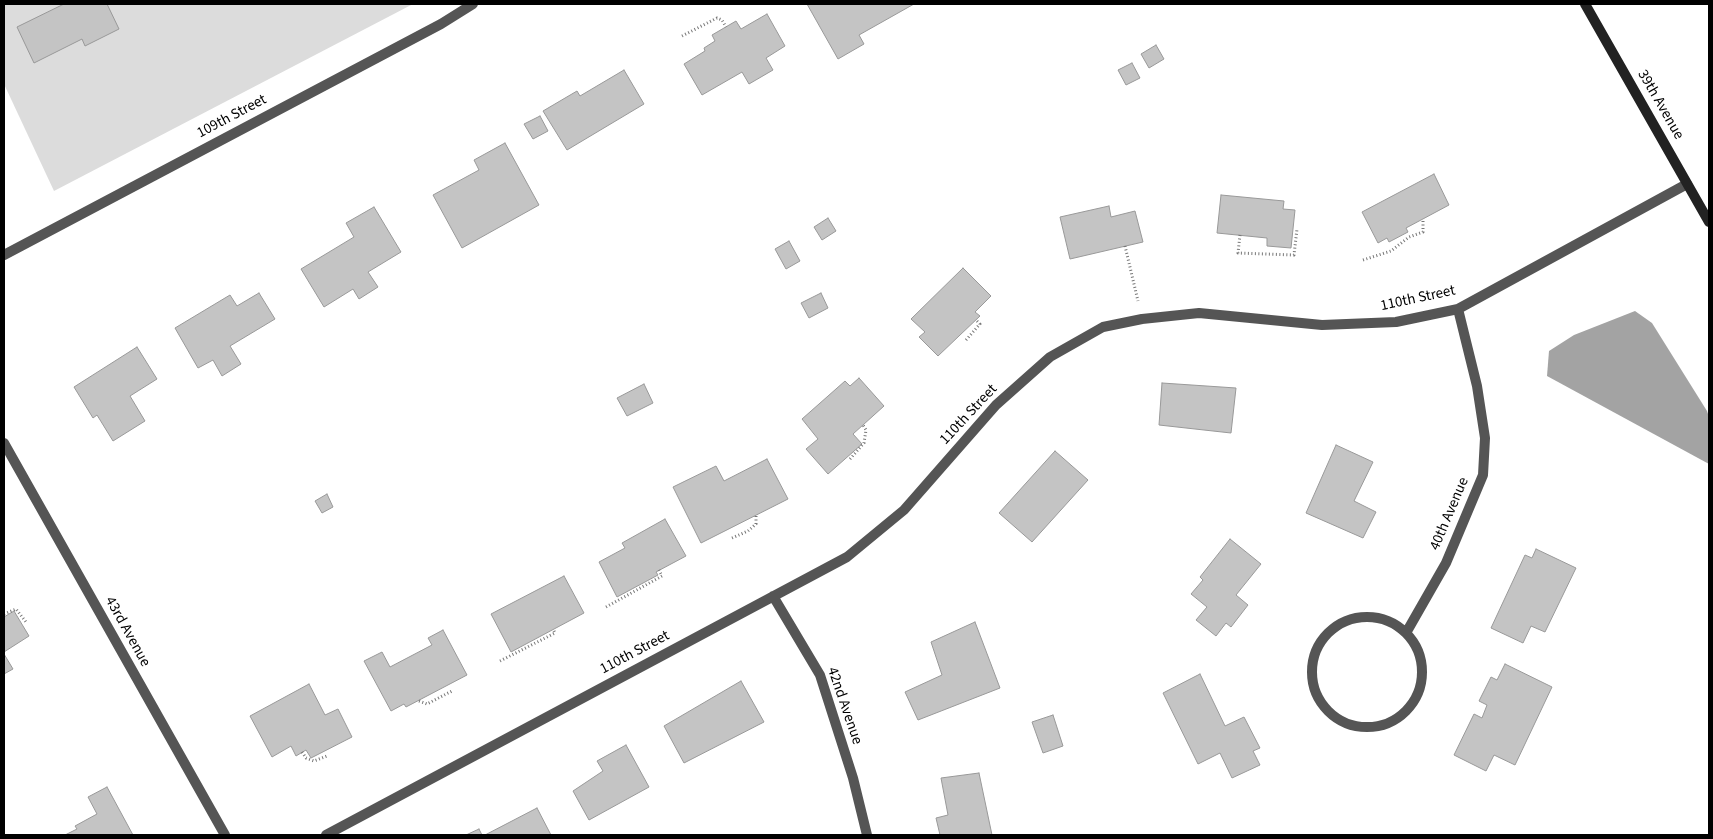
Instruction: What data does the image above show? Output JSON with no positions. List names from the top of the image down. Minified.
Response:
{"streets":{"main road":["39th Avenue"],"street":["109th Street","110th Street","40th Avenue","43rd Avenue","42nd Avenue"]},"crossings":[["39th Avenue","110th Street"],["110th Street","40th Avenue"],["110th Street","42nd Avenue"]]}
